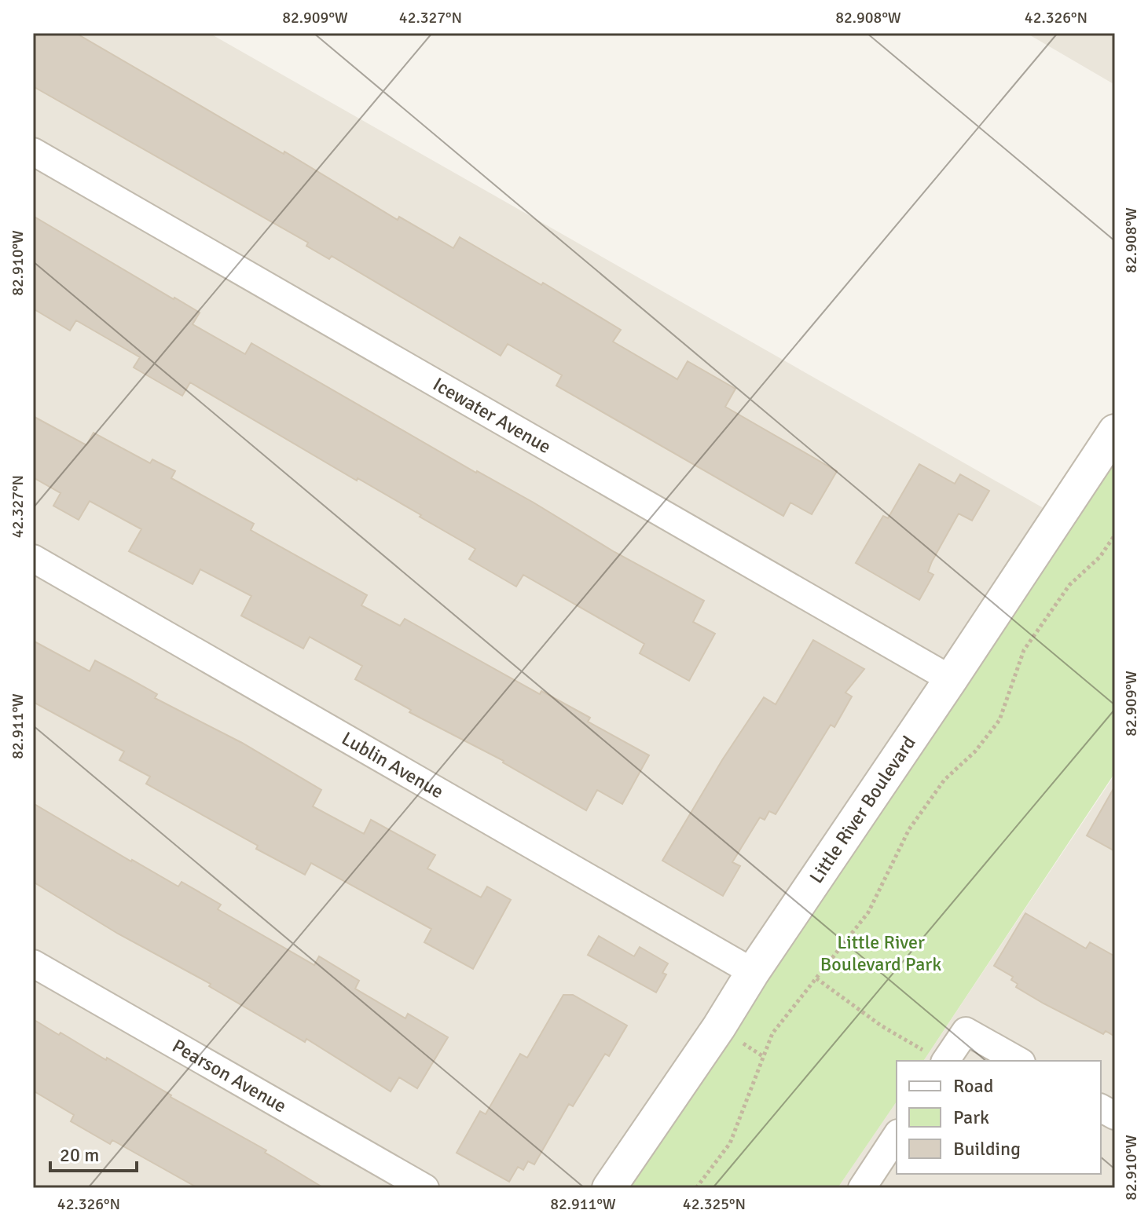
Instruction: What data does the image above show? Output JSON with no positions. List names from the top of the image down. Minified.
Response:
{"streets":{"street":["Icewater Avenue","Lublin Avenue","Little River Boulevard","Pearson Avenue"]},"crossings":[["Icewater Avenue","Little River Boulevard"],["Lublin Avenue","Little River Boulevard"]],"parks":["Little River Boulevard Park"],"legend":["Road","Park","Building"],"scale_bar":"20 m","coordinates":["82.909°W","42.327°N","82.908°W","42.326°N","82.910°W","82.911°W","42.325°N"]}
